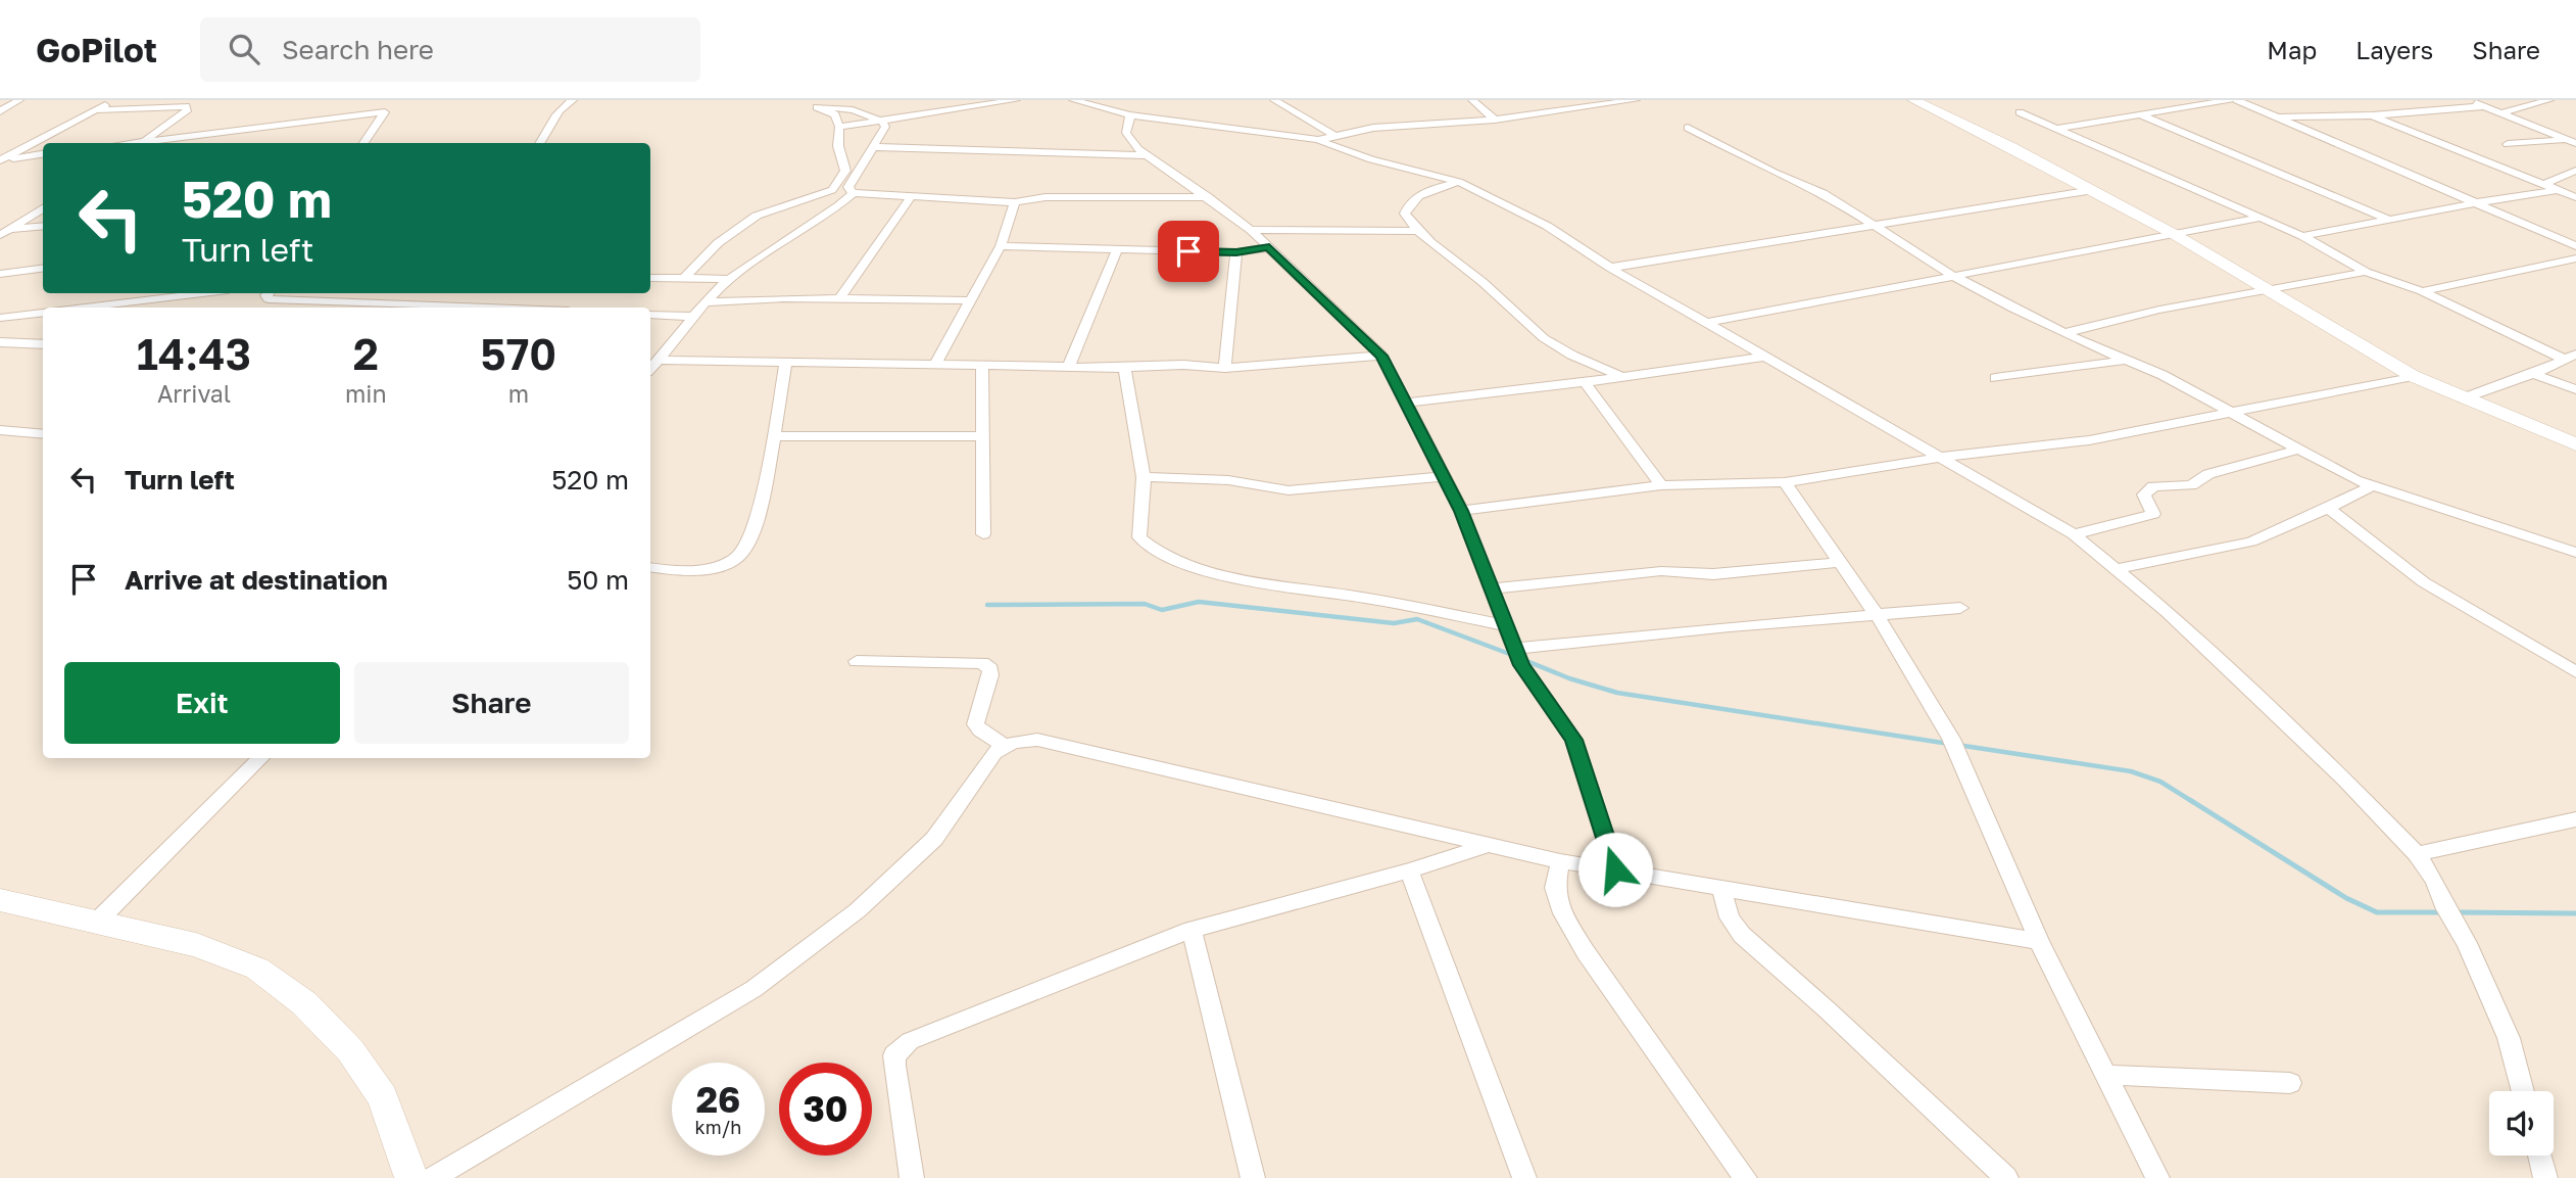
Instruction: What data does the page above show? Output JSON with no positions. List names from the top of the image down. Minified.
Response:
{"page":{"header":"GoPilot","search":"Search here","nav":["Map","Layers","Share"],"turn":["520 m","Turn left"],"eta":["14:43","Arrival","2","min","570","m"],"list":[{"name":"Turn left","value":"520 m"},{"name":"Arrive at destination","value":"50 m"}],"buttons":["Exit","Share"],"speed":"26 km/h","limit":"30"}}
